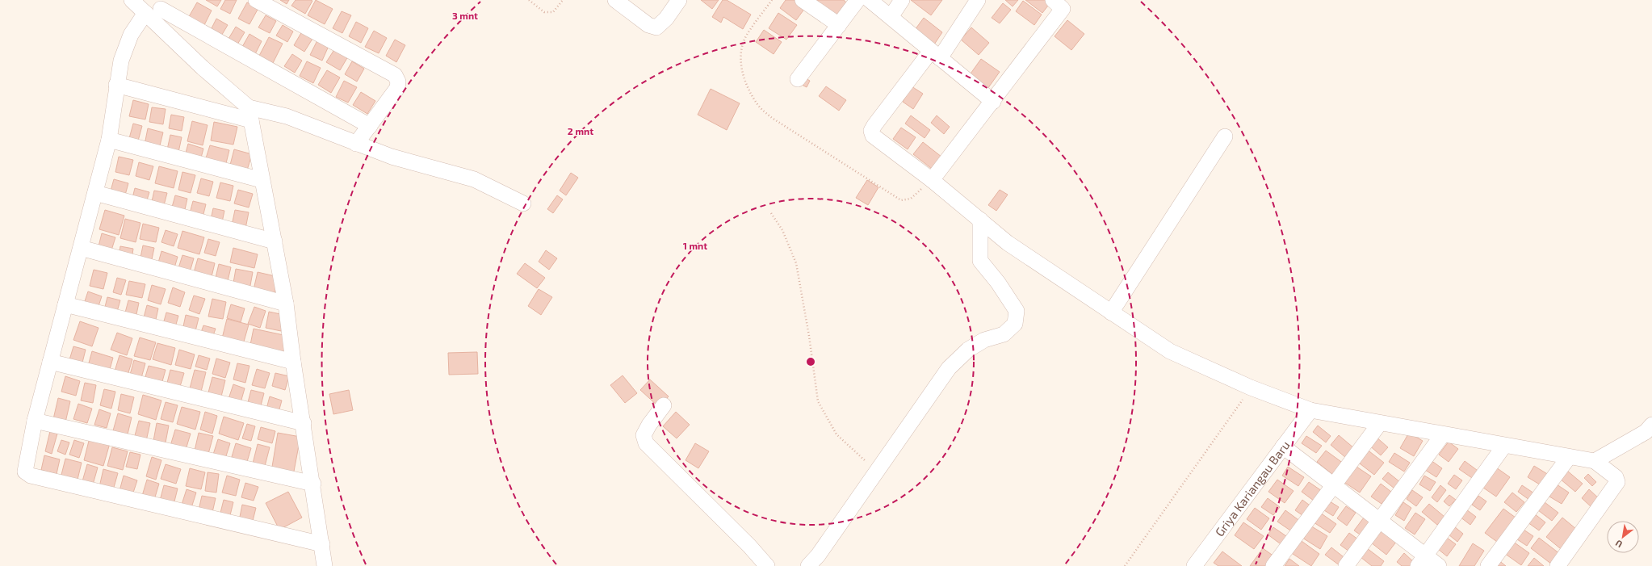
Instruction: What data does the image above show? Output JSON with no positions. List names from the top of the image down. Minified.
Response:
{"streets":{"street":["Griya Kariangau Baru"]},"north":"bottom left","rings":["3 mnt","2 mnt","1 mnt"]}
